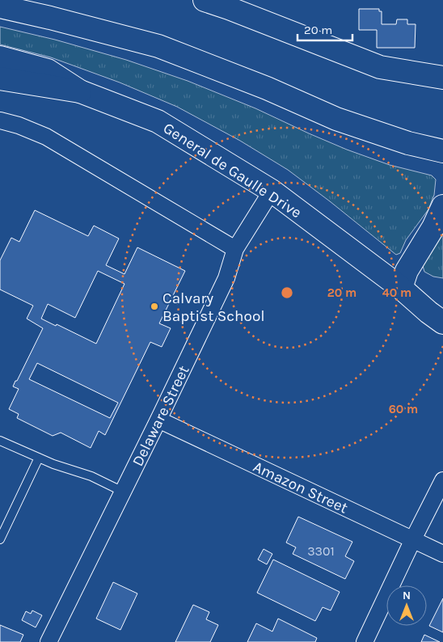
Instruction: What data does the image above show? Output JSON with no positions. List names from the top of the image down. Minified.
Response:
{"streets":{"main road":["General de Gaulle Drive"],"street":["Delaware Street","Amazon Street"]},"crossings":[["General de Gaulle Drive","Delaware Street"],["Delaware Street","Amazon Street"]],"places":["Calvary Baptist School"],"house_numbers":["3301"],"scale_bar":"20 m","north":"top","rings":["20 m","40 m","60 m"]}
